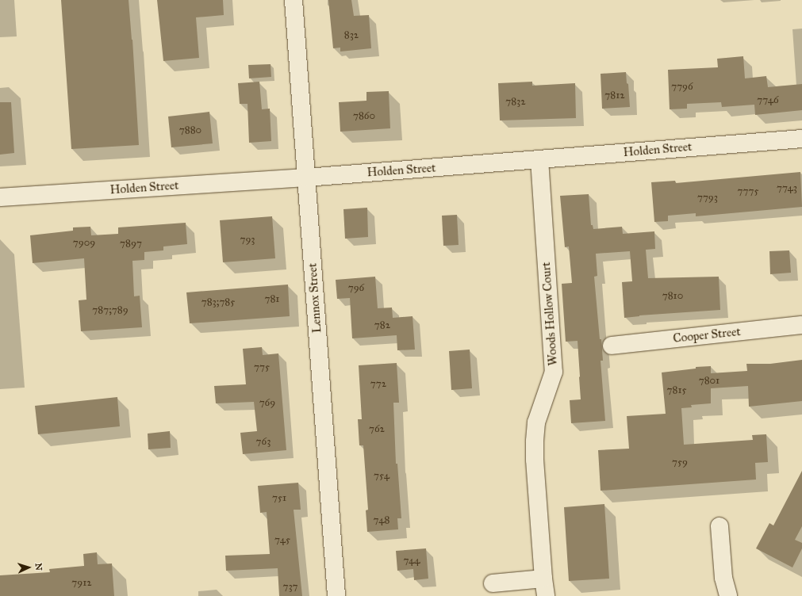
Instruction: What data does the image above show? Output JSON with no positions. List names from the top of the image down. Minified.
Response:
{"streets":{"street":["Holden Street","Lennox Street","Woods Hollow Court","Cooper Street"]},"crossings":[["Holden Street","Lennox Street"],["Holden Street","Woods Hollow Court"]],"house_numbers":["832","7796","7812","7746","7832","7860","7880","7743","7775","7793","793","7909","7897","796","7810","781","783;785","787;789","782","775","7801","772","7815","769","762","763","759","754","751","748","745","744","7912","737"],"north":"right"}
